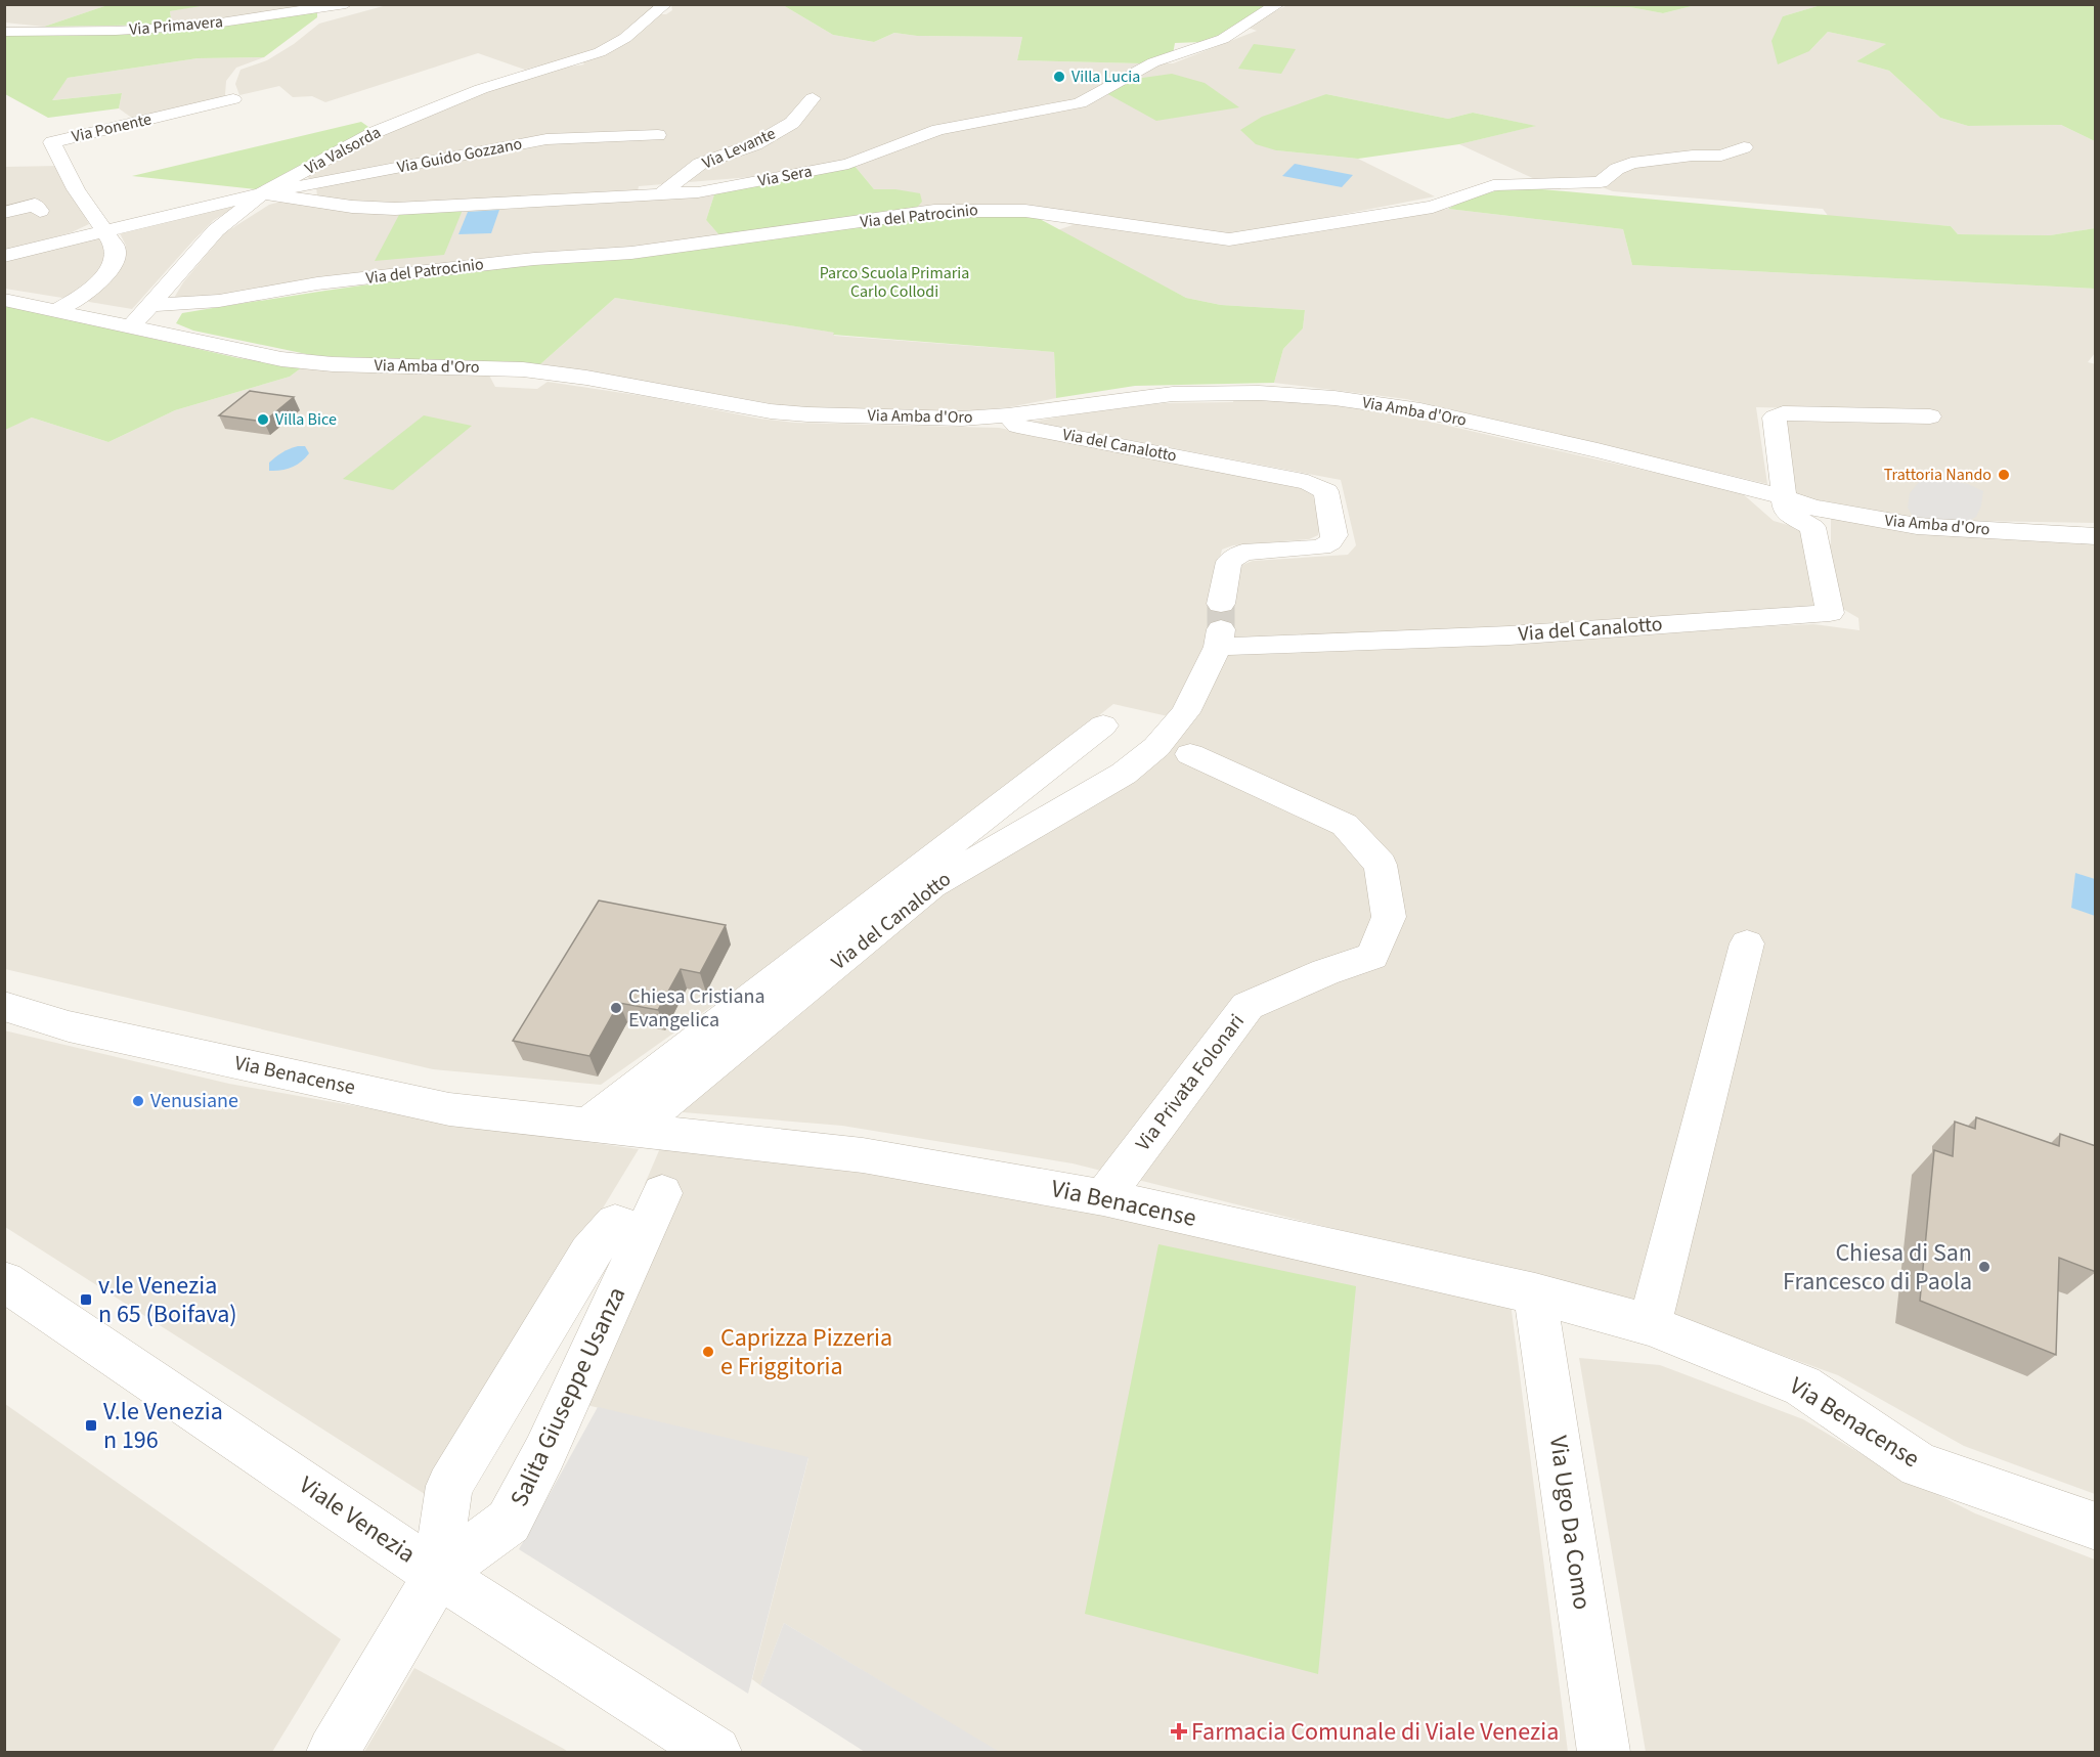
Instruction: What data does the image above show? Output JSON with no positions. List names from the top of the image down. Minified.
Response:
{"streets":{"street":["Via Primavera","Via Ponente","Via Levante","Via Valsorda","Via Guido Gozzano","Via Sera","Via del Patrocinio","Via Amba d'Oro","Via del Canalotto","Via Benacense","Via Privata Folonari","Salita Giuseppe Usanza","Viale Venezia","Via Ugo Da Como"]},"crossings":[["Via Ponente","Via Valsorda"],["Via Levante","Via Sera"],["Via Valsorda","Via Guido Gozzano"],["Via Valsorda","Via Sera"],["Via Guido Gozzano","Via Sera"],["Via Amba d'Oro","Via del Canalotto"],["Via del Canalotto","Via Benacense"],["Via Benacense","Via Privata Folonari"],["Via Benacense","Via Ugo Da Como"],["Salita Giuseppe Usanza","Viale Venezia"]],"parks":["Parco Scuola Primaria Carlo Collodi"],"places":{"other":["Villa Lucia","Villa Bice","Trattoria Nando","Chiesa Cristiana Evangelica","Venusiane","Chiesa di San Francesco di Paola","Caprizza Pizzeria e Friggitoria"],"transit":["v.le Venezia n 65 (Boifava)","V.le Venezia n 196"],"health":["Farmacia Comunale di Viale Venezia"]}}
